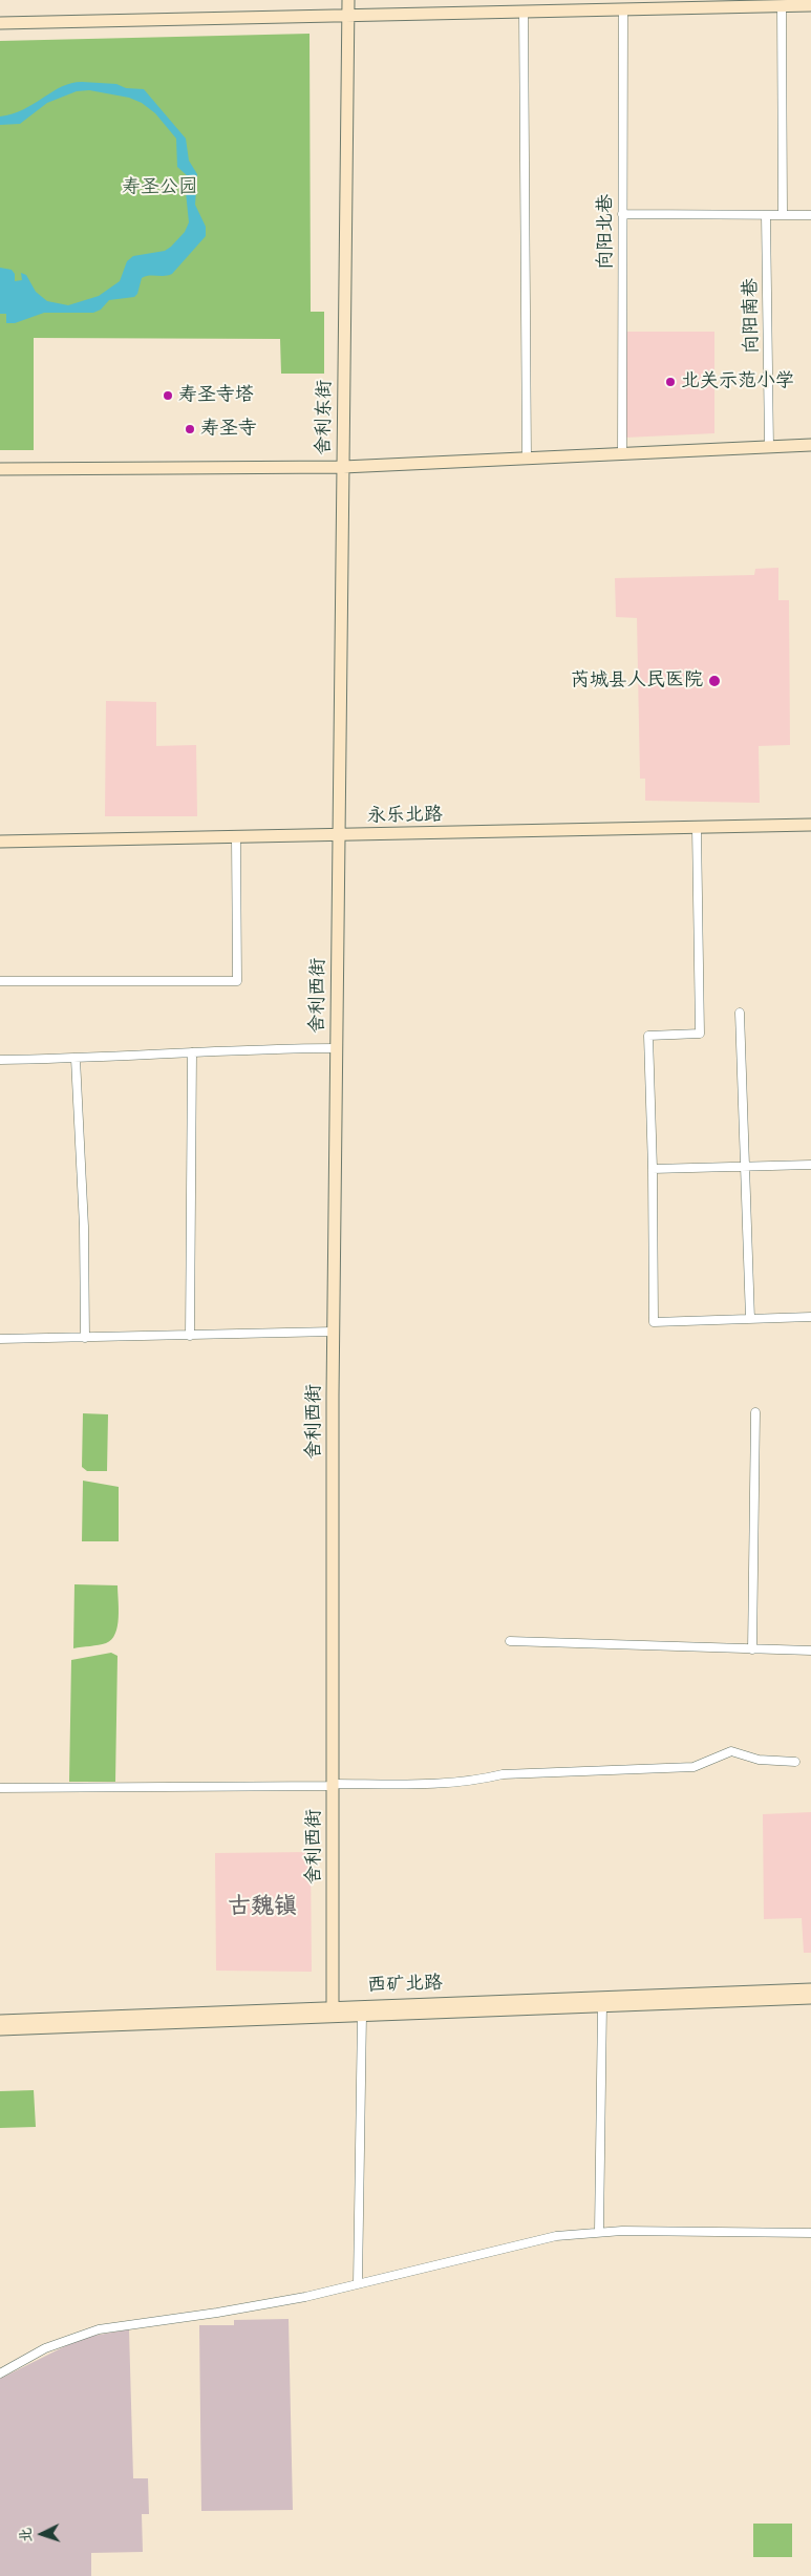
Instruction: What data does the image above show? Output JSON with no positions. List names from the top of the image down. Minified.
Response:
{"streets":{"street":["向阳北巷","向阳南巷","舍利东街","永乐北路","舍利西街","西矿北路"]},"crossings":[["舍利东街","永乐北路"],["舍利东街","舍利西街"],["永乐北路","舍利西街"],["舍利西街","西矿北路"]],"districts":["古魏镇"],"parks":["寿圣公园"],"places":["北关示范小学","寿圣寺塔","寿圣寺","芮城县人民医院"],"north":"left"}
